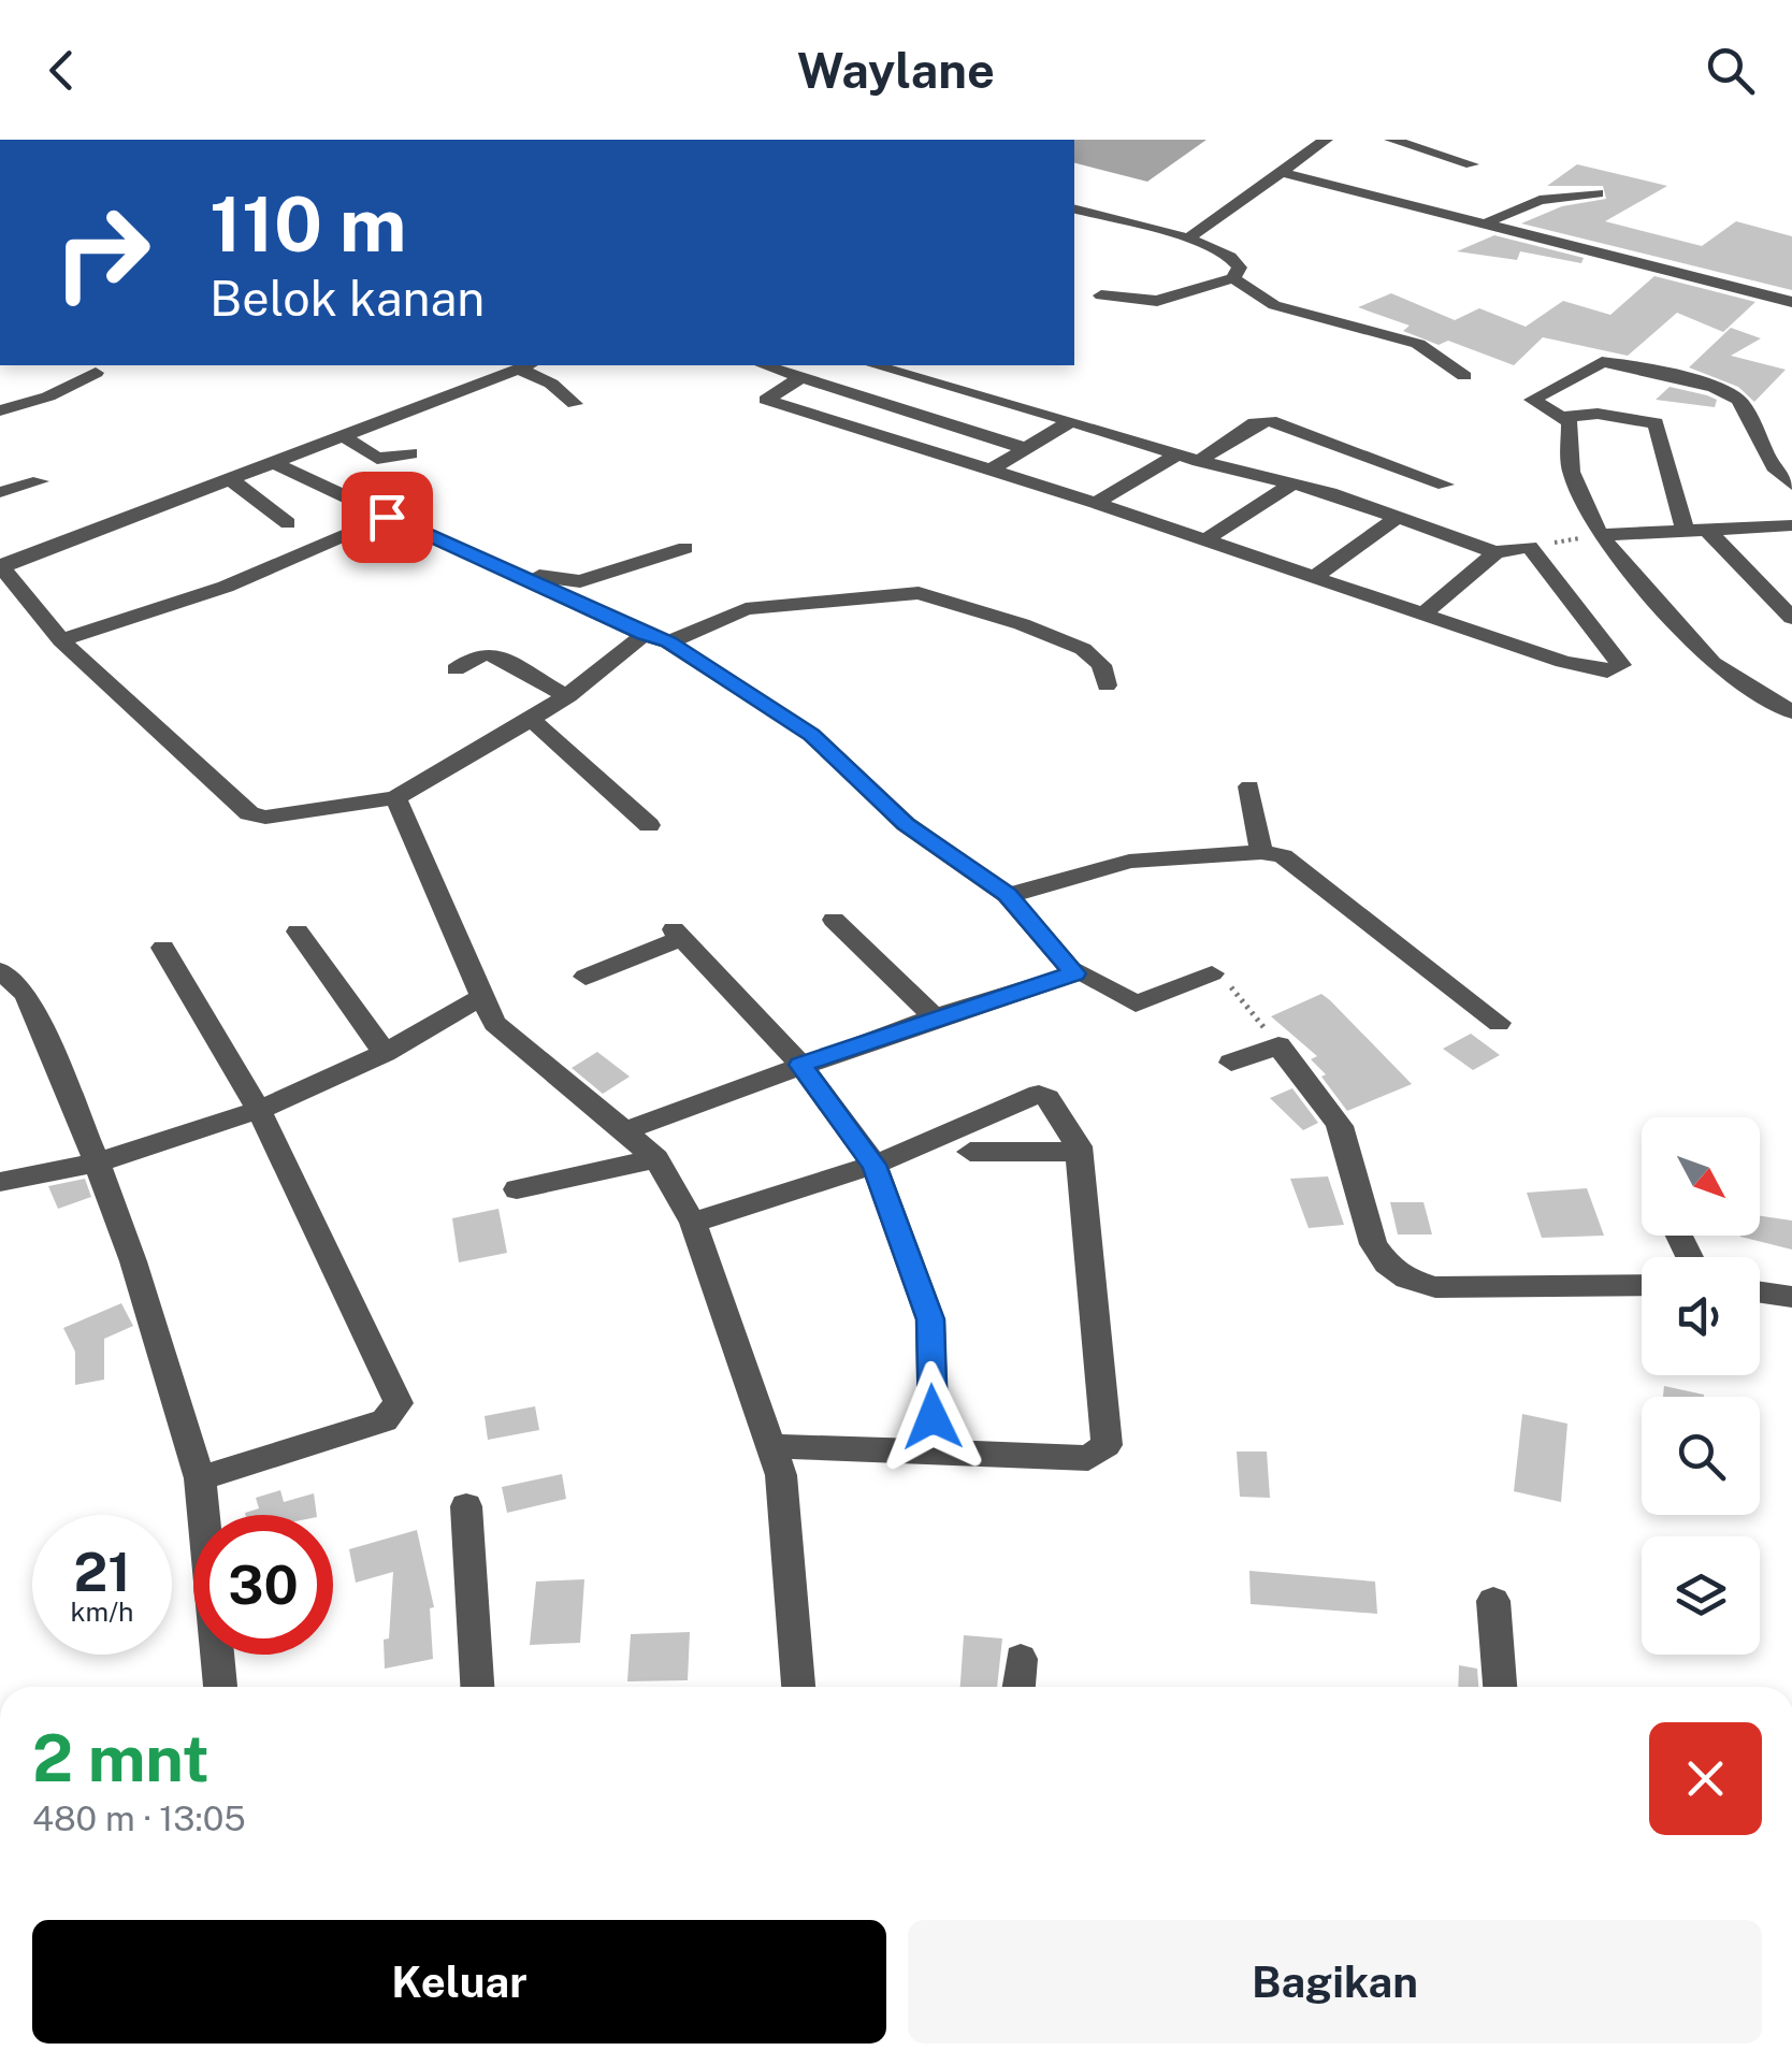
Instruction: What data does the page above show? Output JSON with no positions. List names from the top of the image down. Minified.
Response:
{"north":"bottom right","page":{"header":"Waylane","turn":["110 m","Belok kanan"],"speed":"21 km/h","limit":"30","heading":["2 mnt","480 m · 13:05"],"buttons":["Keluar","Bagikan"]}}
